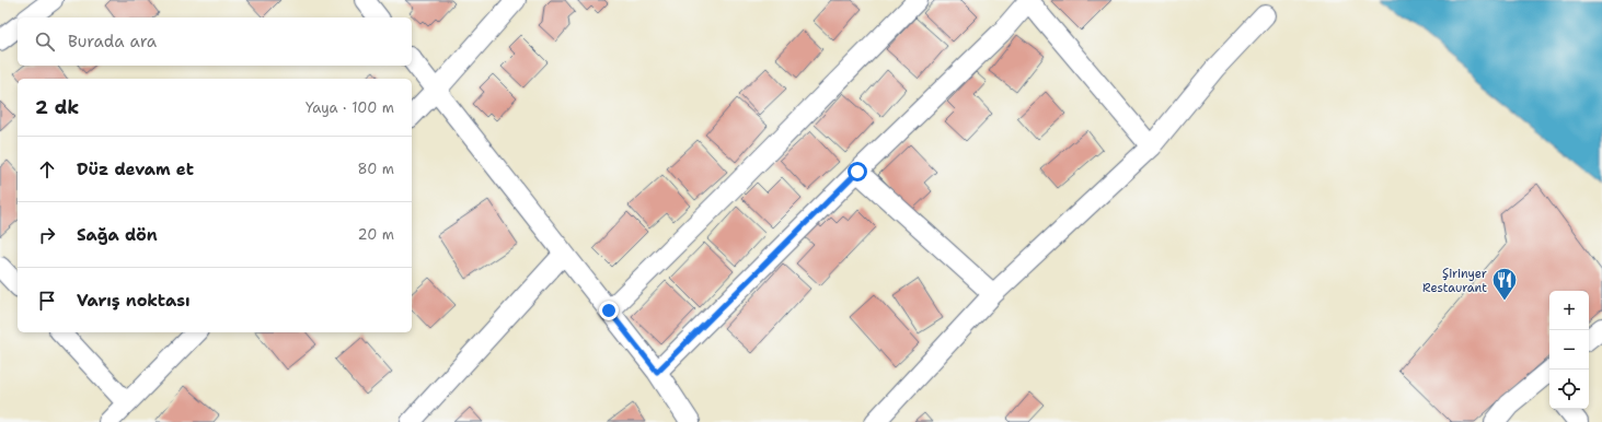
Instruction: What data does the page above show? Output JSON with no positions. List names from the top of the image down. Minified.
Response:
{"places":{"restaurant":["Şirinyer Restaurant"]},"page":{"search":"Burada ara","heading":["2 dk","Yaya · 100 m"],"list":[["Düz devam et","80 m"],["Sağa dön","20 m"],"Varış noktası"],"map_buttons":["+","−"]}}
